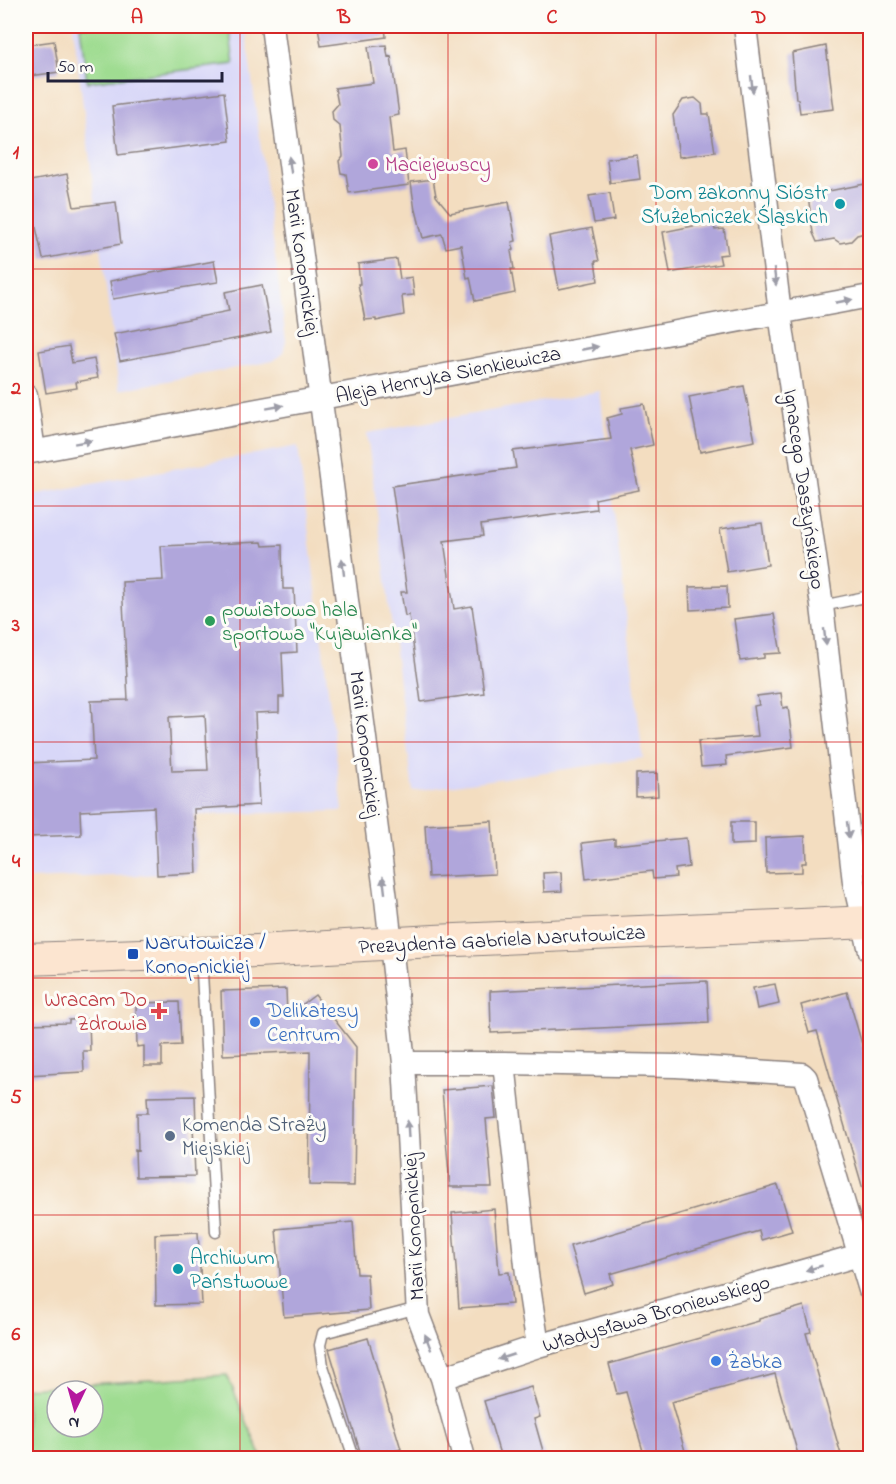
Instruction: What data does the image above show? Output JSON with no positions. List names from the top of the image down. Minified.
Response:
{"streets":{"street":["Marii Konopnickiej","Aleja Henryka Sienkiewicza","Ignacego Daszyńskiego","Prezydenta Gabriela Narutowicza","Władysława Broniewskiego"]},"crossings":[["Marii Konopnickiej","Aleja Henryka Sienkiewicza"],["Marii Konopnickiej","Prezydenta Gabriela Narutowicza"],["Marii Konopnickiej","Władysława Broniewskiego"],["Aleja Henryka Sienkiewicza","Ignacego Daszyńskiego"],["Ignacego Daszyńskiego","Prezydenta Gabriela Narutowicza"]],"one_way":["Marii Konopnickiej","Aleja Henryka Sienkiewicza","Ignacego Daszyńskiego","Władysława Broniewskiego"],"places":{"other":["Maciejewscy","Dom zakonny Sióstr Służebniczek Śląskich","powiatowa hala sportowa \"Kujawianka\"","Delikatesy Centrum","Komenda Straży Miejskiej","Archiwum Państwowe","Żabka"],"transit":["Narutowicza / Konopnickiej"],"health":["Wracam Do Zdrowia"]},"scale_bar":"50 m","north":"bottom","grid":{"columns":["A","B","C","D"],"rows":["1","2","3","4","5","6"]}}
